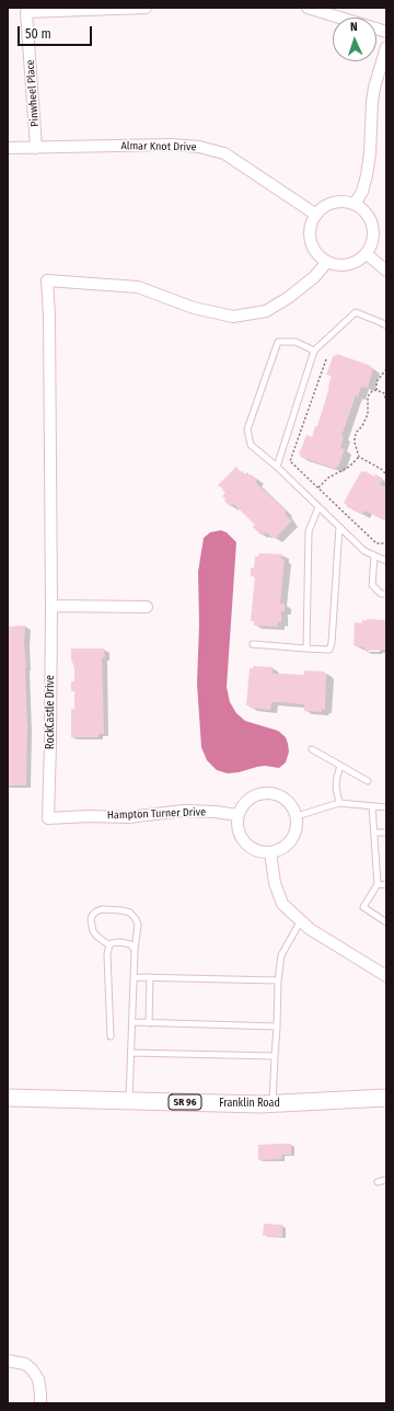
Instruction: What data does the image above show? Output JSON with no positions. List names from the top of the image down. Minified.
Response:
{"streets":{"main road":["SR 96","Franklin Road"],"street":["Pinwheel Place","Almar Knot Drive","RockCastle Drive","Hampton Turner Drive"]},"crossings":[["Pinwheel Place","Almar Knot Drive"],["Almar Knot Drive","RockCastle Drive"],["RockCastle Drive","Hampton Turner Drive"]],"scale_bar":"50 m","north":"top"}
